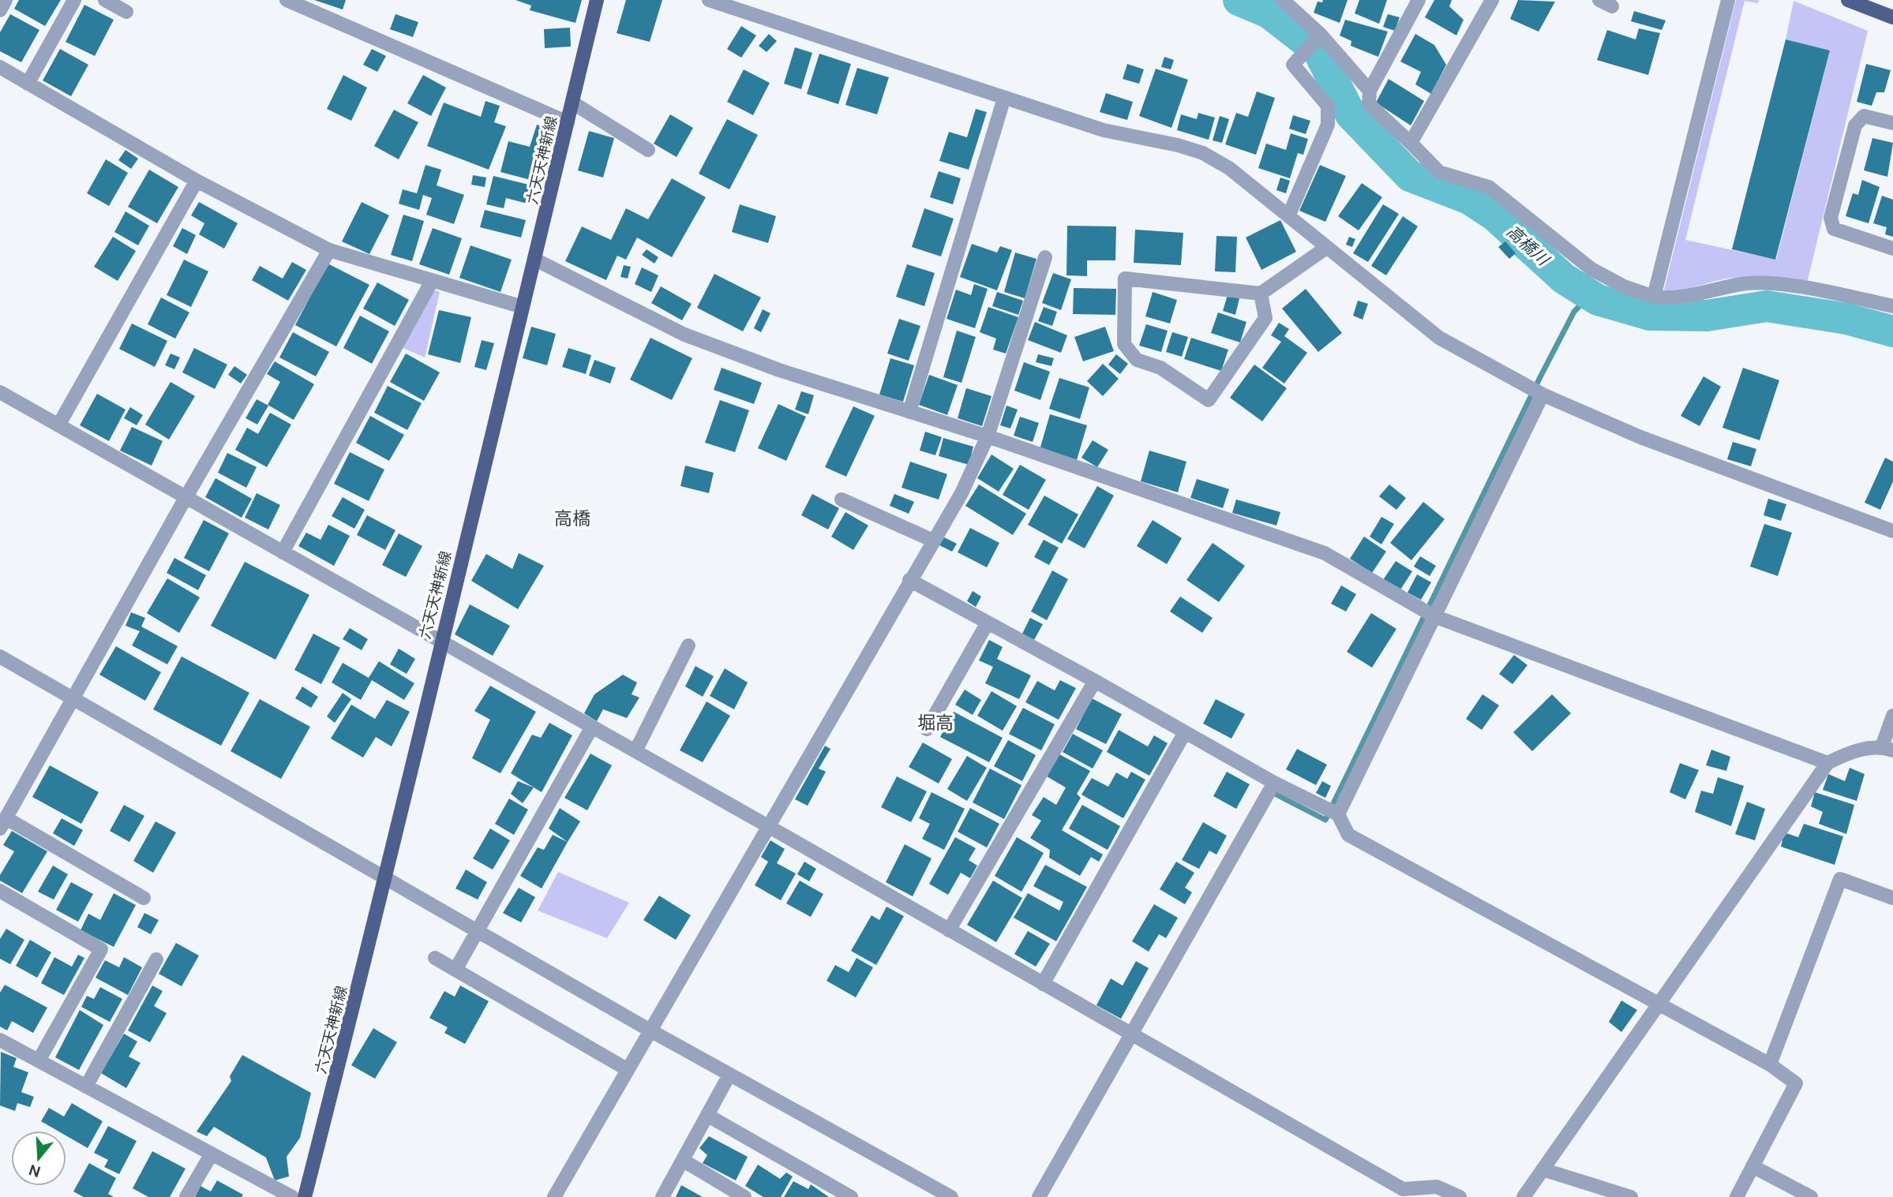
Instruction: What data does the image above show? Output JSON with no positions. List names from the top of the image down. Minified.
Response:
{"streets":{"main road":["六天天神新線"]},"districts":["高橋","堀高"],"water":["高橋川"],"north":"bottom"}
